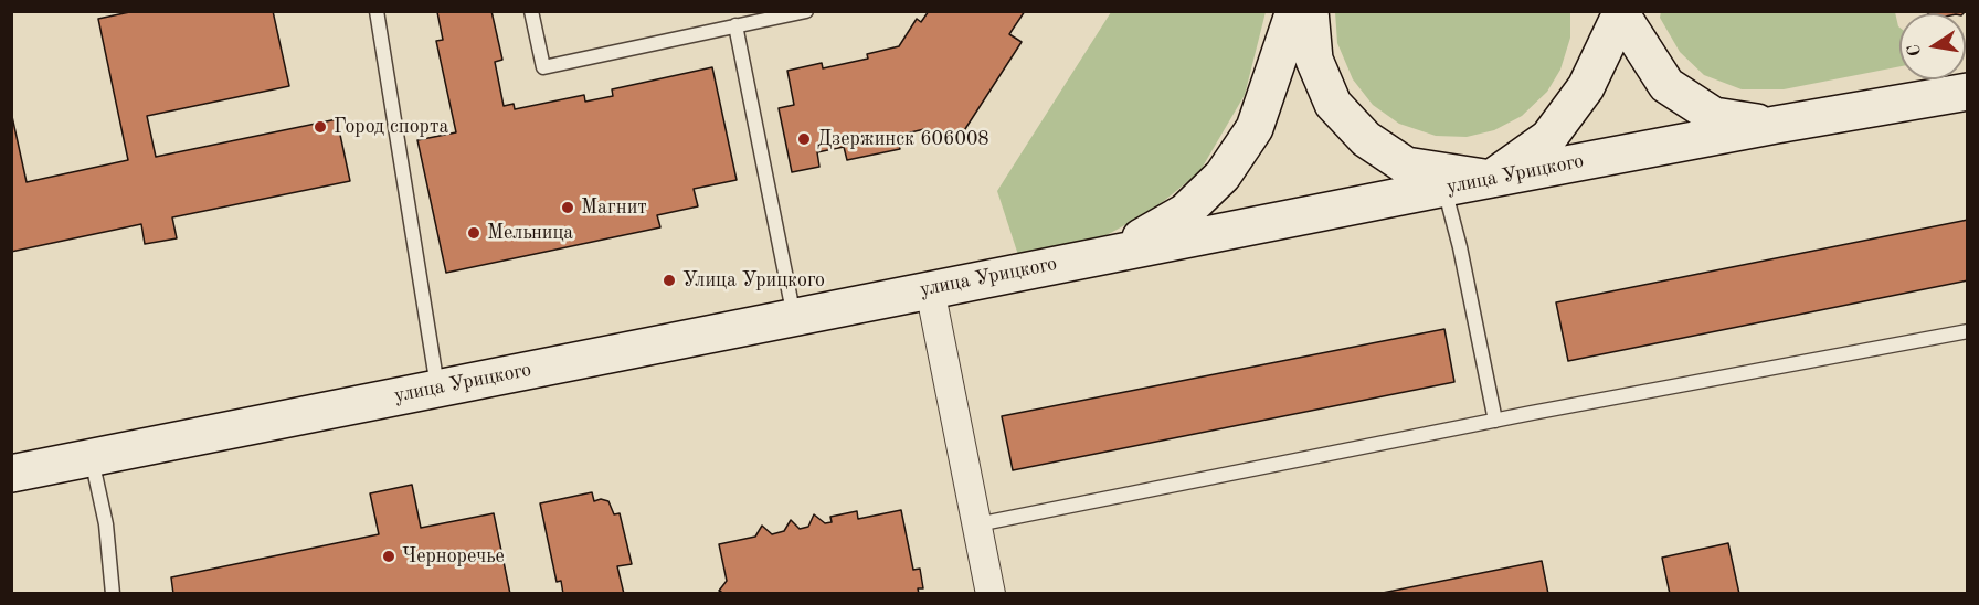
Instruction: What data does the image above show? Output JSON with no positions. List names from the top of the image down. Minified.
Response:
{"streets":{"street":["улица Урицкого"]},"places":["Город спорта","Дзержинск 606008","Магнит","Мельница","Улица Урицкого","Черноречье"],"north":"left"}
